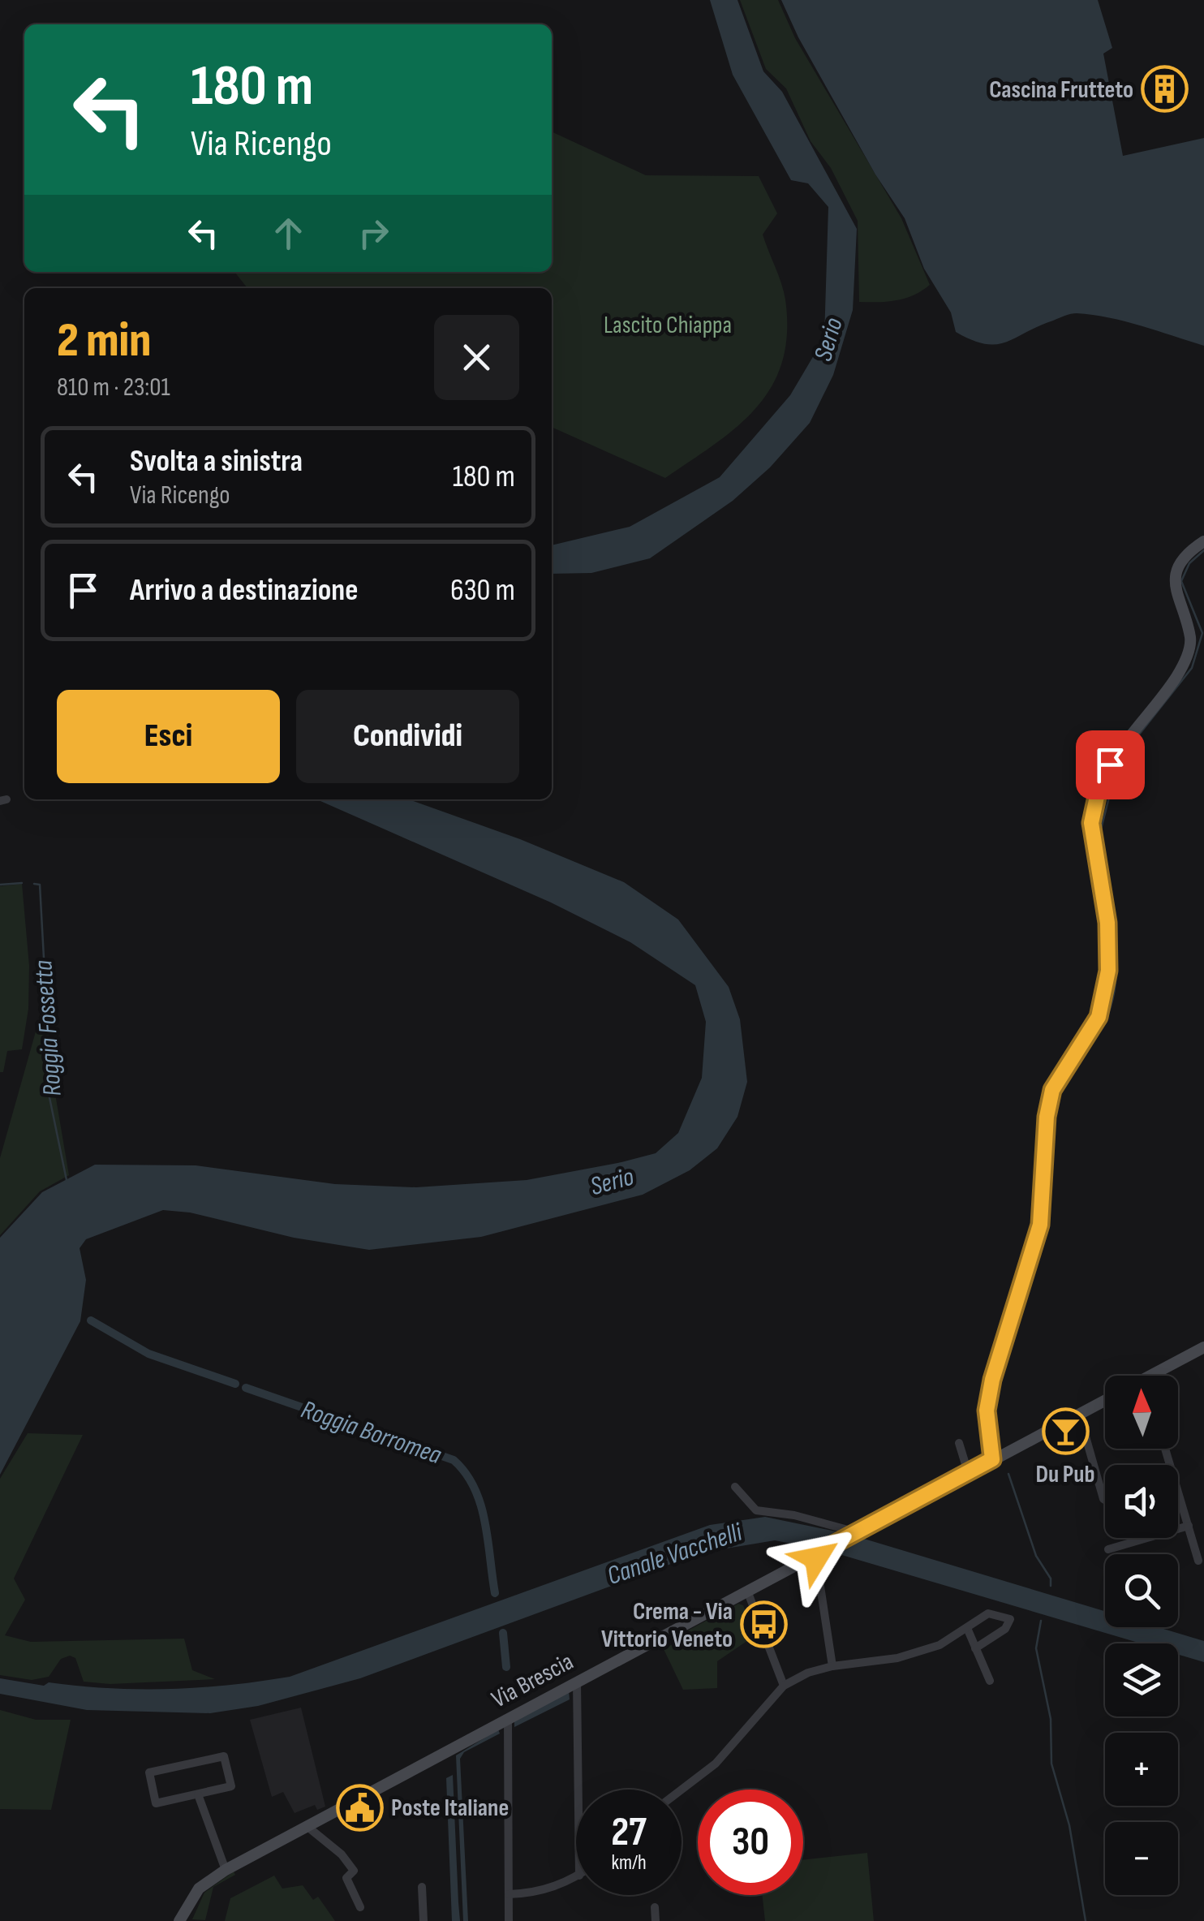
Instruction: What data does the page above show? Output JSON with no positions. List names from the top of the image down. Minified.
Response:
{"streets":{"street":["Via Brescia"]},"water":["Serio","Roggia Fossetta","Roggia Borromea","Canale Vacchelli"],"parks":["Lascito Chiappa"],"places":{"building":["Cascina Frutteto"],"bar":["Du Pub"],"bus stop":["Crema - Via Vittorio Veneto"],"public building":["Poste Italiane"]},"north":"top","page":{"turn":["180 m","Via Ricengo"],"heading":["2 min","810 m · 23:01"],"list":[{"name":"Svolta a sinistra","note":"Via Ricengo","value":"180 m"},{"name":"Arrivo a destinazione","value":"630 m"}],"buttons":["Esci","Condividi"],"map_buttons":["+","−"],"speed":"27 km/h","limit":"30"}}
